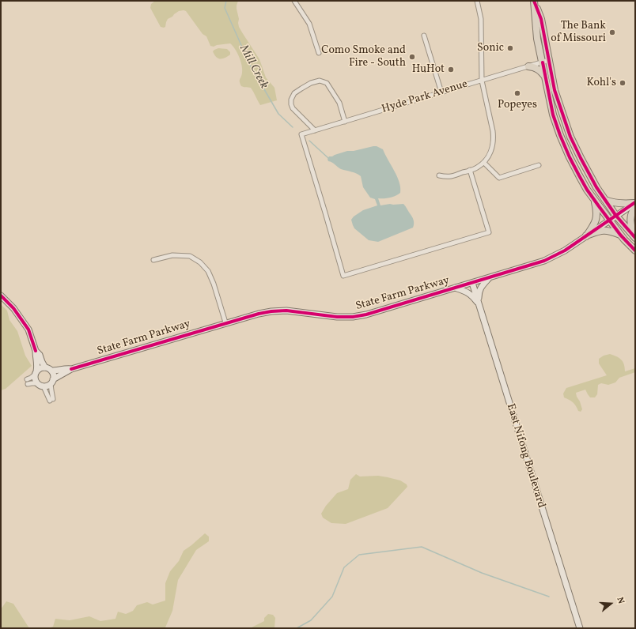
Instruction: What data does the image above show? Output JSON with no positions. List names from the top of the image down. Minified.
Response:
{"streets":{"street":["Hyde Park Avenue","State Farm Parkway","East Nifong Boulevard"]},"crossings":[["State Farm Parkway","East Nifong Boulevard"]],"water":["Mill Creek"],"places":["The Bank of Missouri","Sonic","Como Smoke and Fire - South","HuHot","Kohl's","Popeyes"],"north":"right"}
